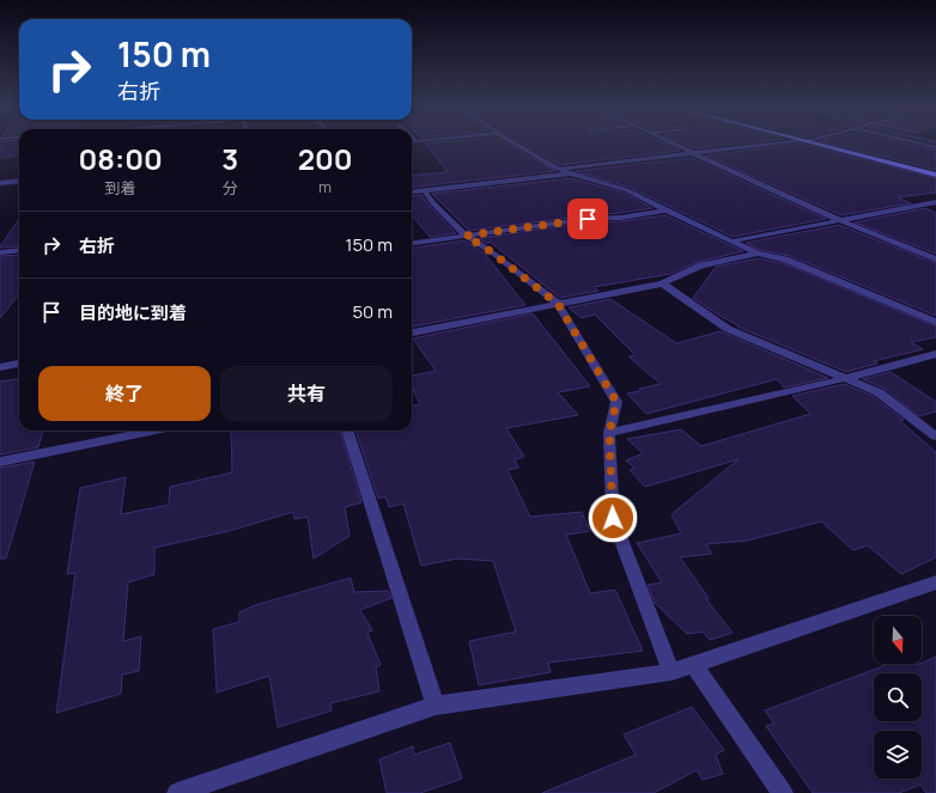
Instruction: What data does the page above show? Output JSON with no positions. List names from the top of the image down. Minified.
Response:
{"north":"bottom","page":{"turn":["150 m","右折"],"eta":["08:00","到着","3","分","200","m"],"list":[{"name":"右折","value":"150 m"},{"name":"目的地に到着","value":"50 m"}],"buttons":["終了","共有"]}}
